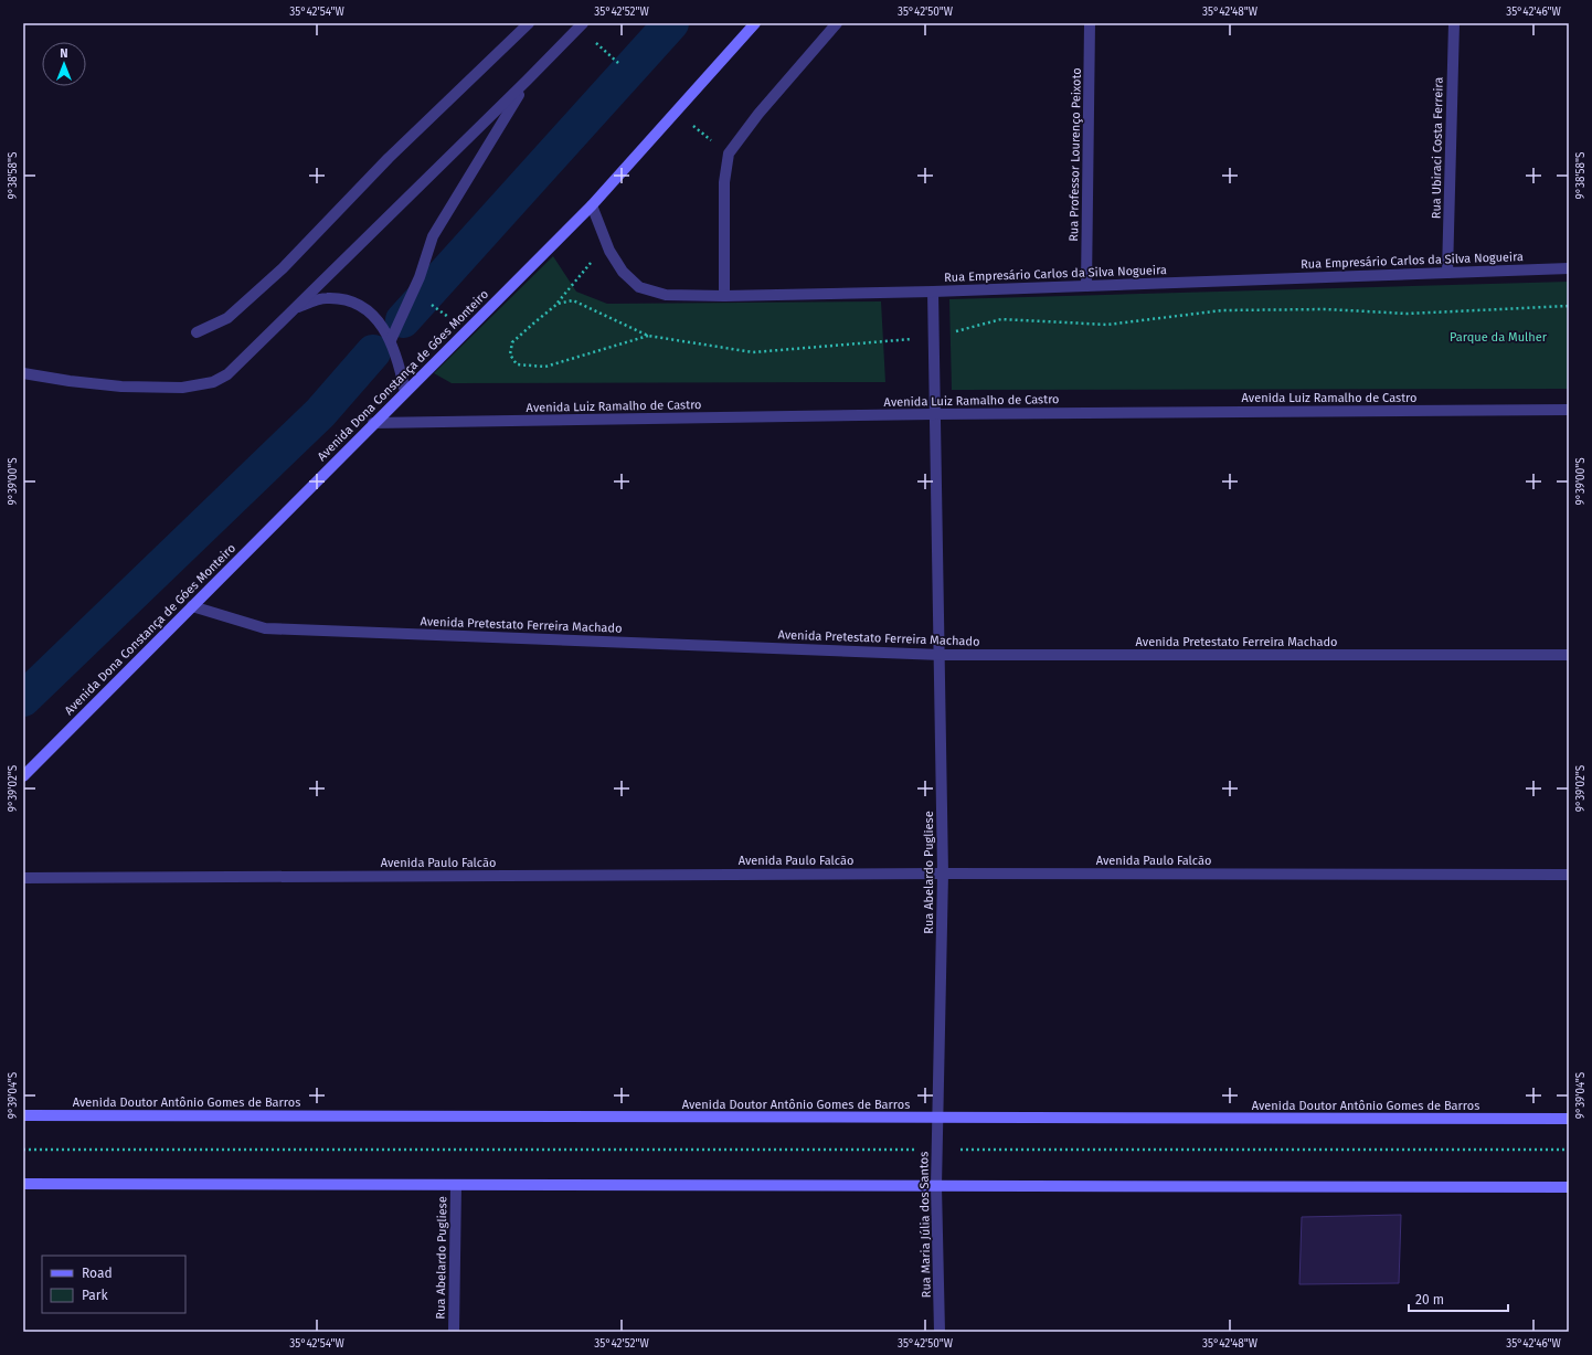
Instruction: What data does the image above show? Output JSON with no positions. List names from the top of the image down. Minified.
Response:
{"streets":{"main road":["Avenida Dona Constança de Góes Monteiro","Avenida Doutor Antônio Gomes de Barros"],"street":["Rua Ubiraci Costa Ferreira","Rua Professor Lourenço Peixoto","Rua Empresário Carlos da Silva Nogueira","Avenida Luiz Ramalho de Castro","Avenida Pretestato Ferreira Machado","Avenida Paulo Falcão","Rua Abelardo Pugliese","Rua Maria Júlia dos Santos"]},"crossings":[["Rua Ubiraci Costa Ferreira","Rua Empresário Carlos da Silva Nogueira"],["Rua Professor Lourenço Peixoto","Rua Empresário Carlos da Silva Nogueira"],["Rua Empresário Carlos da Silva Nogueira","Avenida Dona Constança de Góes Monteiro"],["Rua Empresário Carlos da Silva Nogueira","Rua Abelardo Pugliese"],["Avenida Dona Constança de Góes Monteiro","Avenida Luiz Ramalho de Castro"],["Avenida Dona Constança de Góes Monteiro","Avenida Pretestato Ferreira Machado"],["Avenida Luiz Ramalho de Castro","Rua Abelardo Pugliese"],["Avenida Pretestato Ferreira Machado","Rua Abelardo Pugliese"],["Avenida Paulo Falcão","Rua Abelardo Pugliese"],["Rua Abelardo Pugliese","Avenida Doutor Antônio Gomes de Barros"],["Rua Abelardo Pugliese","Rua Maria Júlia dos Santos"],["Avenida Doutor Antônio Gomes de Barros","Rua Maria Júlia dos Santos"]],"parks":["Parque da Mulher"],"legend":["Road","Park"],"scale_bar":"20 m","north":"top","coordinates":["35°42'54\"W","35°42'52\"W","35°42'50\"W","35°42'48\"W","35°42'46\"W","9°38'58\"S","9°39'00\"S","9°39'02\"S","9°39'04\"S"]}
